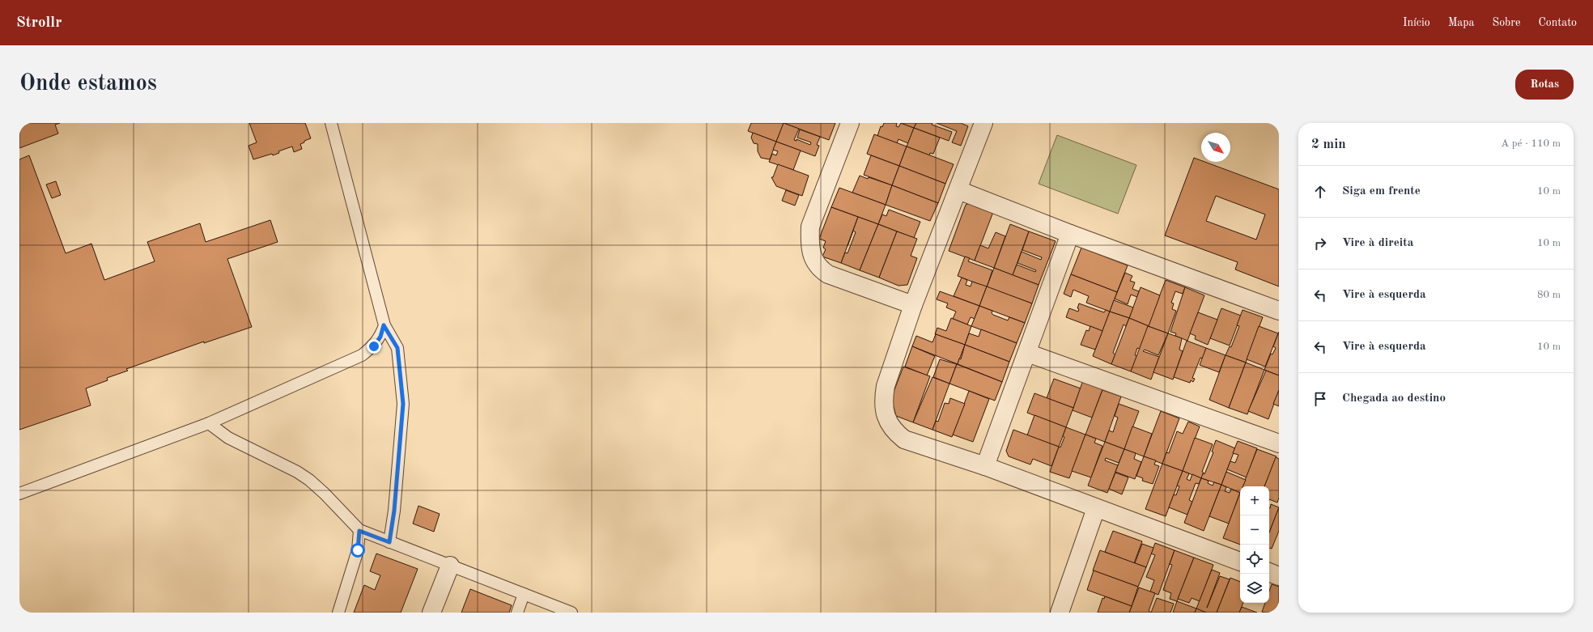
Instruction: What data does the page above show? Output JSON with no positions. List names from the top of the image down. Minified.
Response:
{"north":"bottom right","page":{"header":"Strollr","nav":["Início","Mapa","Sobre","Contato"],"buttons":"Rotas","title":"Onde estamos","heading":["2 min","A pé · 110 m"],"list":[["Siga em frente","10 m"],["Vire à direita","10 m"],["Vire à esquerda","80 m"],["Vire à esquerda","10 m"],"Chegada ao destino"],"map_buttons":["+","−"]}}
